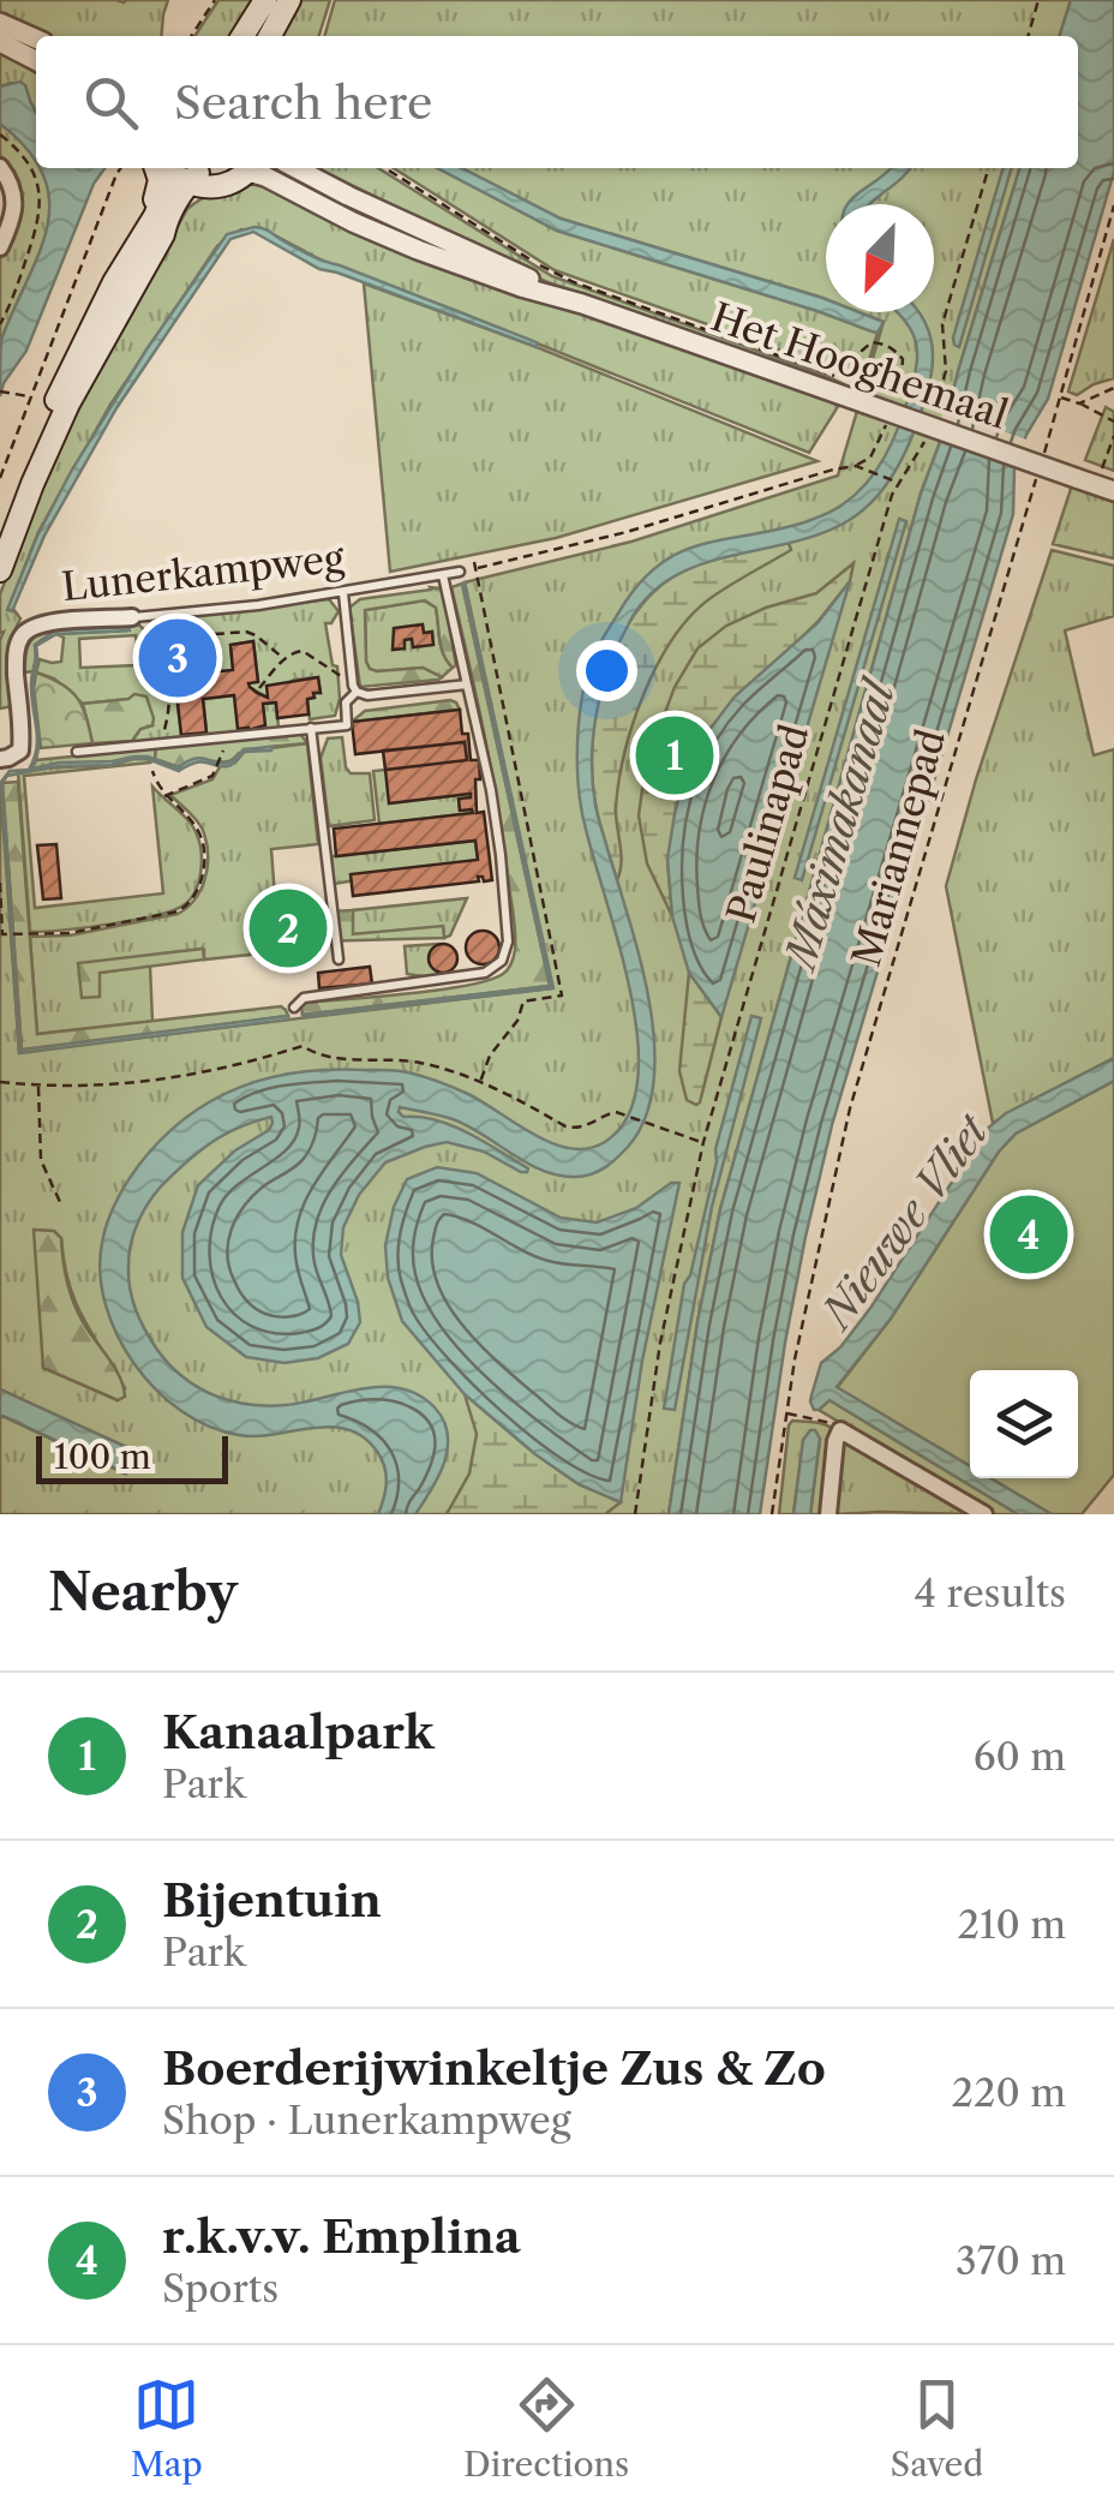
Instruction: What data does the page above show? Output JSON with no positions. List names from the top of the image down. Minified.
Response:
{"streets":{"street":["Het Hooghemaal","Lunerkampweg"],"path":["Paulinapad","Mariannepad"]},"water":["Máximakanaal","Nieuwe Vliet"],"scale_bar":"100 m","north":"bottom left","page":{"search":"Search here","pins":["3","1","2","4"],"scale":"100 m","heading":["Nearby","4 results"],"list":[{"mark":"1","name":"Kanaalpark","note":"Park","value":"60 m"},{"mark":"2","name":"Bijentuin","note":"Park","value":"210 m"},{"mark":"3","name":"Boerderijwinkeltje Zus & Zo","note":"Shop · Lunerkampweg","value":"220 m"},{"mark":"4","name":"r.k.v.v. Emplina","note":"Sports","value":"370 m"}],"nav":["Map","Directions","Saved"]}}
